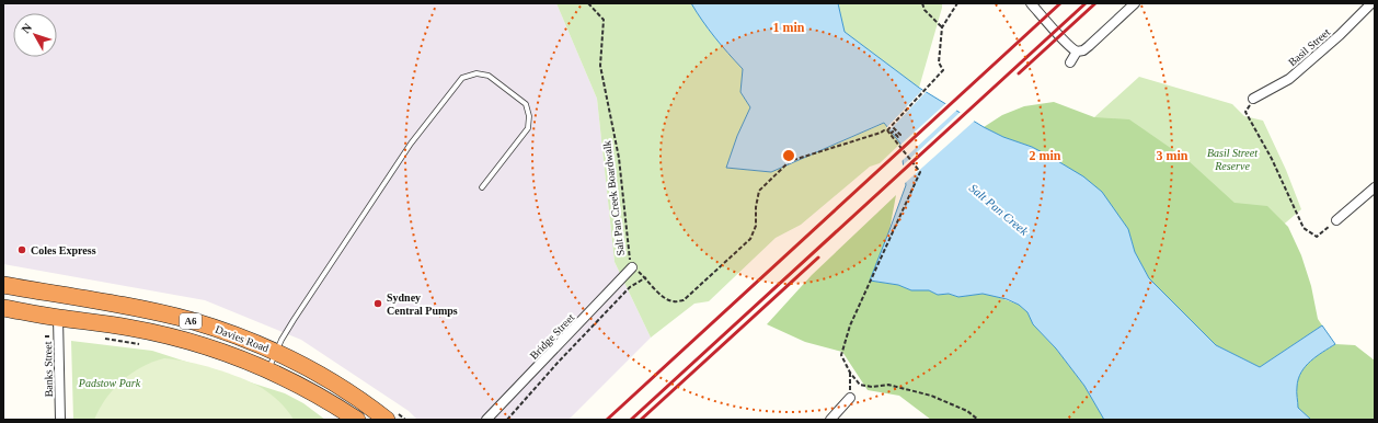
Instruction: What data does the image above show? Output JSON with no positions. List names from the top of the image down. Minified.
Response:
{"streets":{"highway":["A6","Davies Road"],"street":["Basil Street","Bridge Street","Banks Street"],"path":["Salt Pan Creek Boardwalk"]},"crossings":[["Salt Pan Creek Boardwalk","Bridge Street"],["Davies Road","Banks Street"]],"water":["Salt Pan Creek"],"parks":["Basil Street Reserve","Padstow Park"],"places":["Coles Express","Sydney Central Pumps"],"north":"top left","rings":["1 min","2 min","3 min"]}
